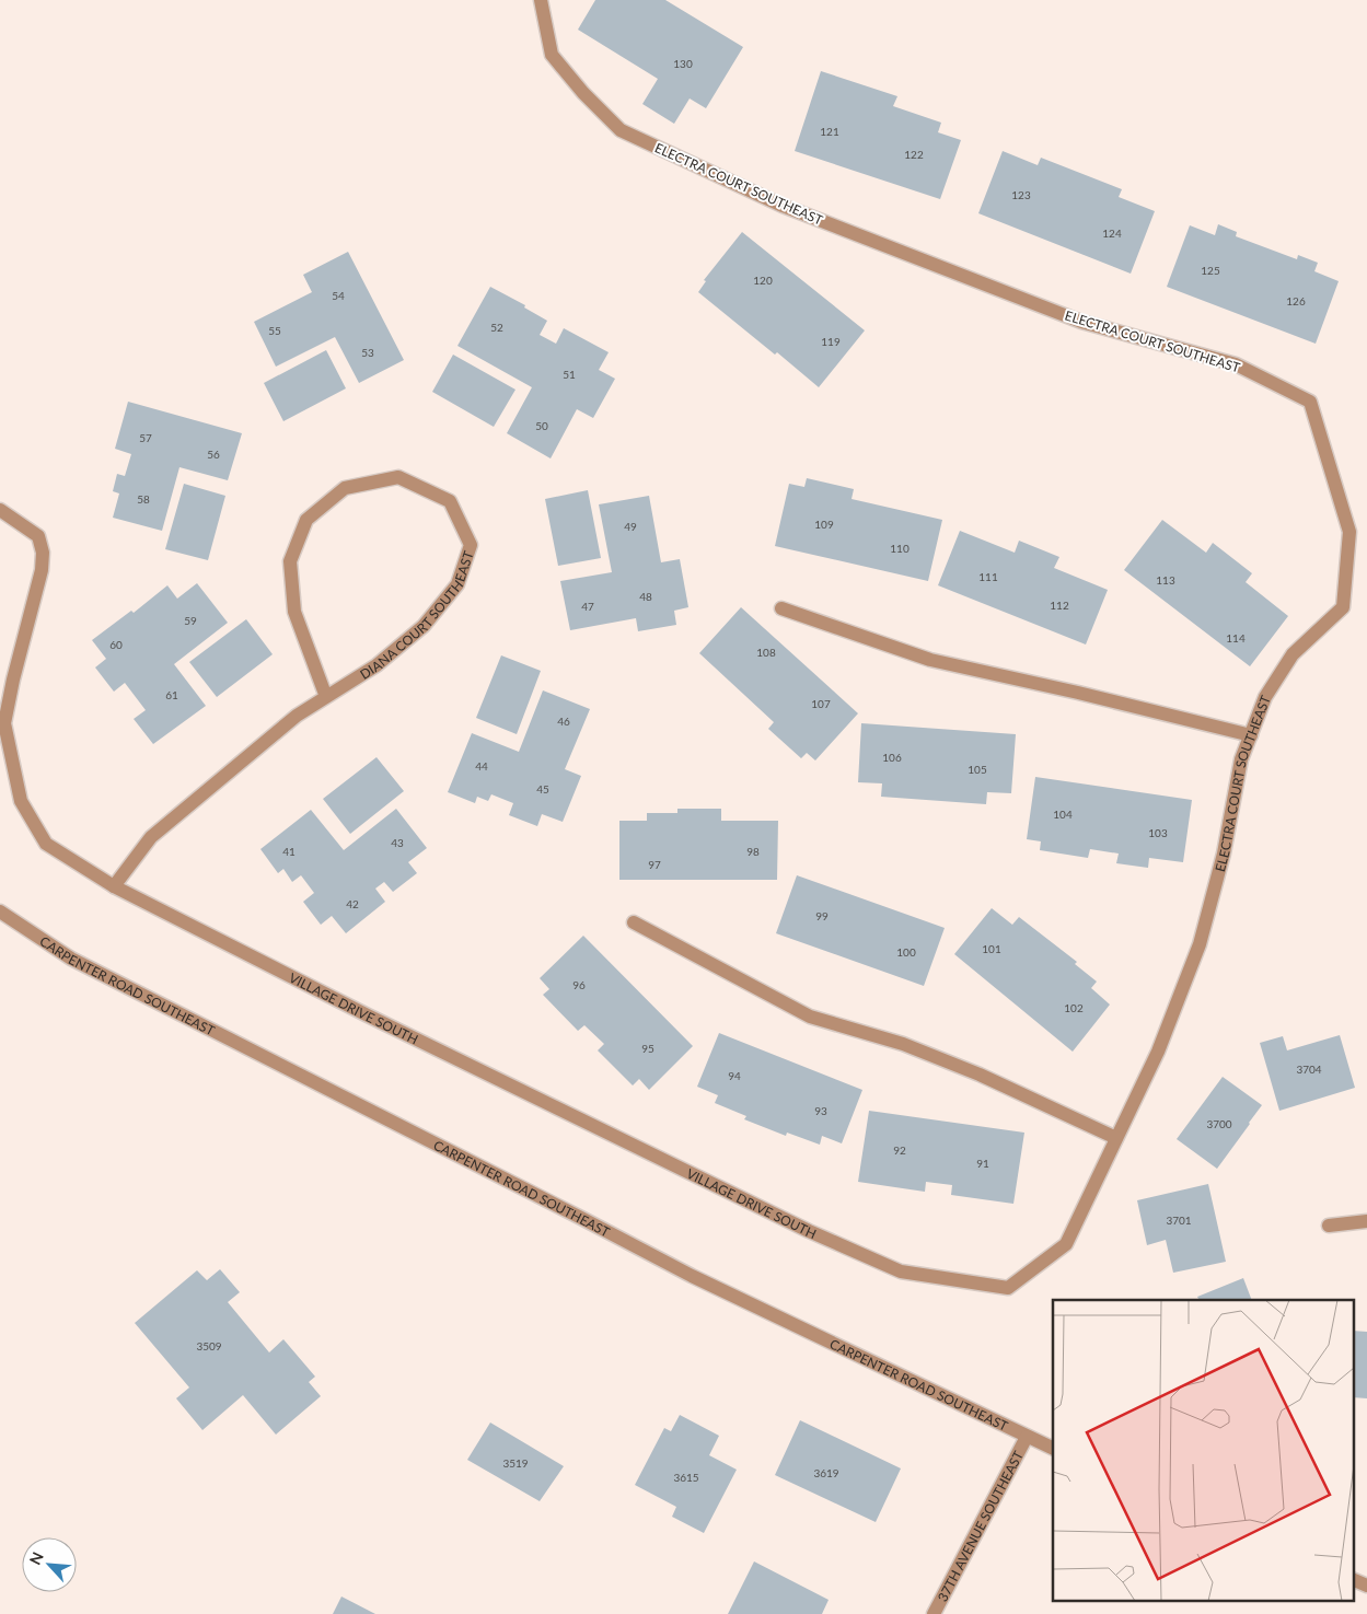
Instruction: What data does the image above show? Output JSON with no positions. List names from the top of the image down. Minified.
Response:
{"streets":{"street":["ELECTRA COURT SOUTHEAST","DIANA COURT SOUTHEAST","CARPENTER ROAD SOUTHEAST","VILLAGE DRIVE SOUTH","37TH AVENUE SOUTHEAST"]},"crossings":[["ELECTRA COURT SOUTHEAST","VILLAGE DRIVE SOUTH"],["DIANA COURT SOUTHEAST","VILLAGE DRIVE SOUTH"],["CARPENTER ROAD SOUTHEAST","37TH AVENUE SOUTHEAST"]],"house_numbers":["130","121","122","123","124","125","120","54","126","52","55","119","53","51","50","57","56","58","109","49","110","111","113","48","112","47","59","114","60","108","61","107","46","106","44","105","45","104","103","43","41","98","97","42","99","101","100","96","102","95","3704","94","93","3700","92","91","3701","3509","3519","3619","3615"],"north":"top left"}
